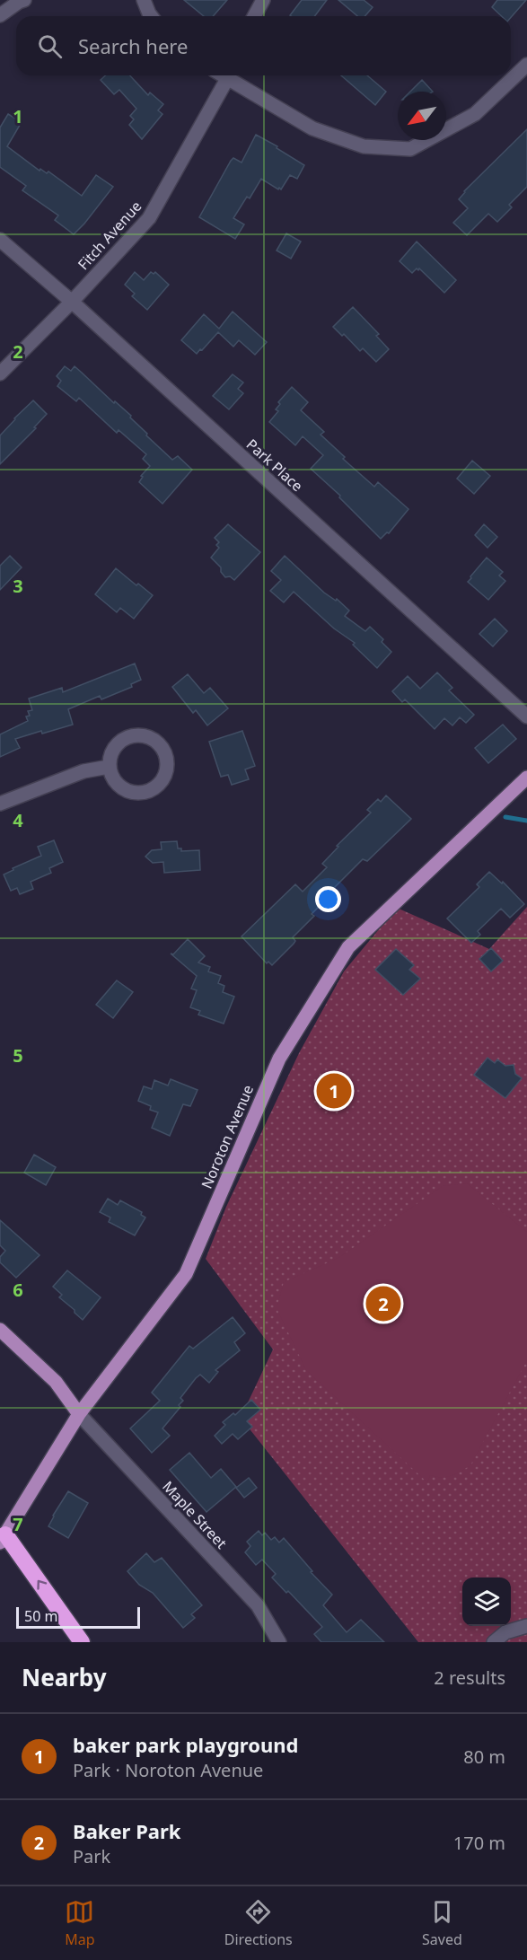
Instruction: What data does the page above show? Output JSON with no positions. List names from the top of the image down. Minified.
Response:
{"streets":{"main road":["Noroton Avenue"],"street":["Fitch Avenue","Park Place","Maple Street"]},"crossings":[["Fitch Avenue","Park Place"],["Noroton Avenue","Maple Street"]],"scale_bar":"50 m","north":"bottom left","page":{"search":"Search here","pins":["1","2"],"scale":"50 m","heading":["Nearby","2 results"],"list":[{"mark":"1","name":"baker park playground","note":"Park · Noroton Avenue","value":"80 m"},{"mark":"2","name":"Baker Park","note":"Park","value":"170 m"}],"nav":["Map","Directions","Saved"]},"grid":{"rows":["1","2","3","4","5","6","7"]}}
